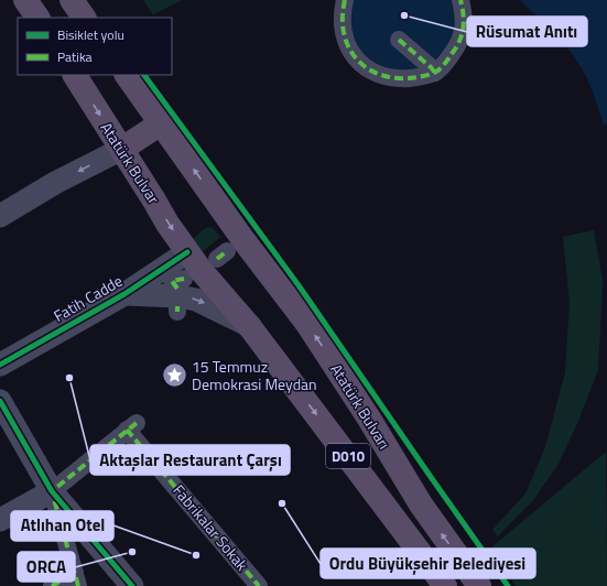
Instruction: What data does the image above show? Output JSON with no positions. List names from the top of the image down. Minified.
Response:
{"streets":{"highway":["Atatürk Bulvar","Atatürk Bulvarı","D010"],"street":["Fatih Cadde","Fabrikalar Sokak"]},"crossings":[["Atatürk Bulvar","Fatih Cadde"],["Atatürk Bulvar","D010"],["Fatih Cadde","D010"],["Atatürk Bulvarı","D010"]],"one_way":["Atatürk Bulvar"],"places":{"other":["Rüsumat Anıtı","Aktaşlar Restaurant Çarşı","Ordu Büyükşehir Belediyesi","ORCA","Atlıhan Otel"],"place":["15 Temmuz Demokrasi Meydan"]},"legend":["Bisiklet yolu","Patika"]}
